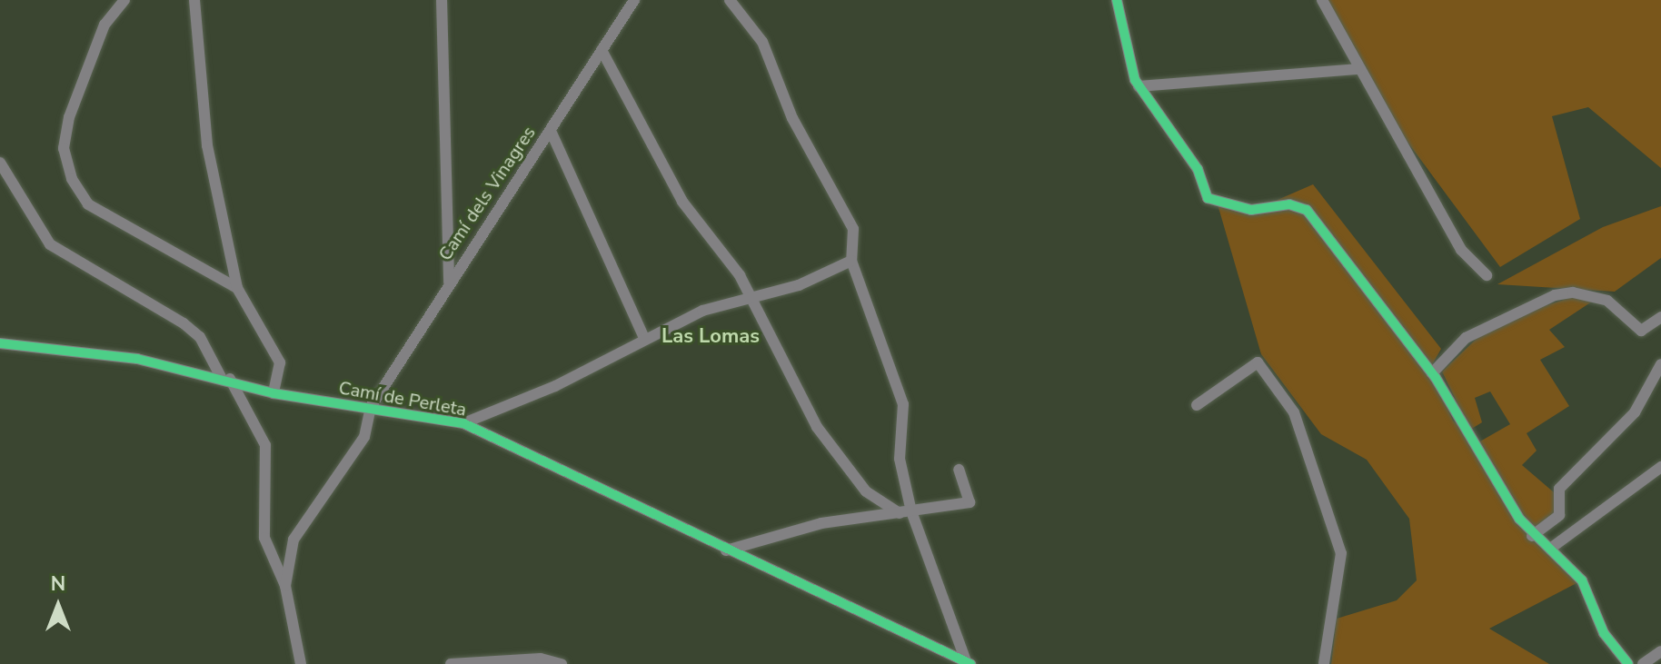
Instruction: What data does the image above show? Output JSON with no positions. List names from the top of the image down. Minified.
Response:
{"streets":{"street":["Camí dels Vinagres","Camí de Perleta"]},"crossings":[["Camí dels Vinagres","Camí de Perleta"]],"districts":["Las Lomas"],"north":"top"}
